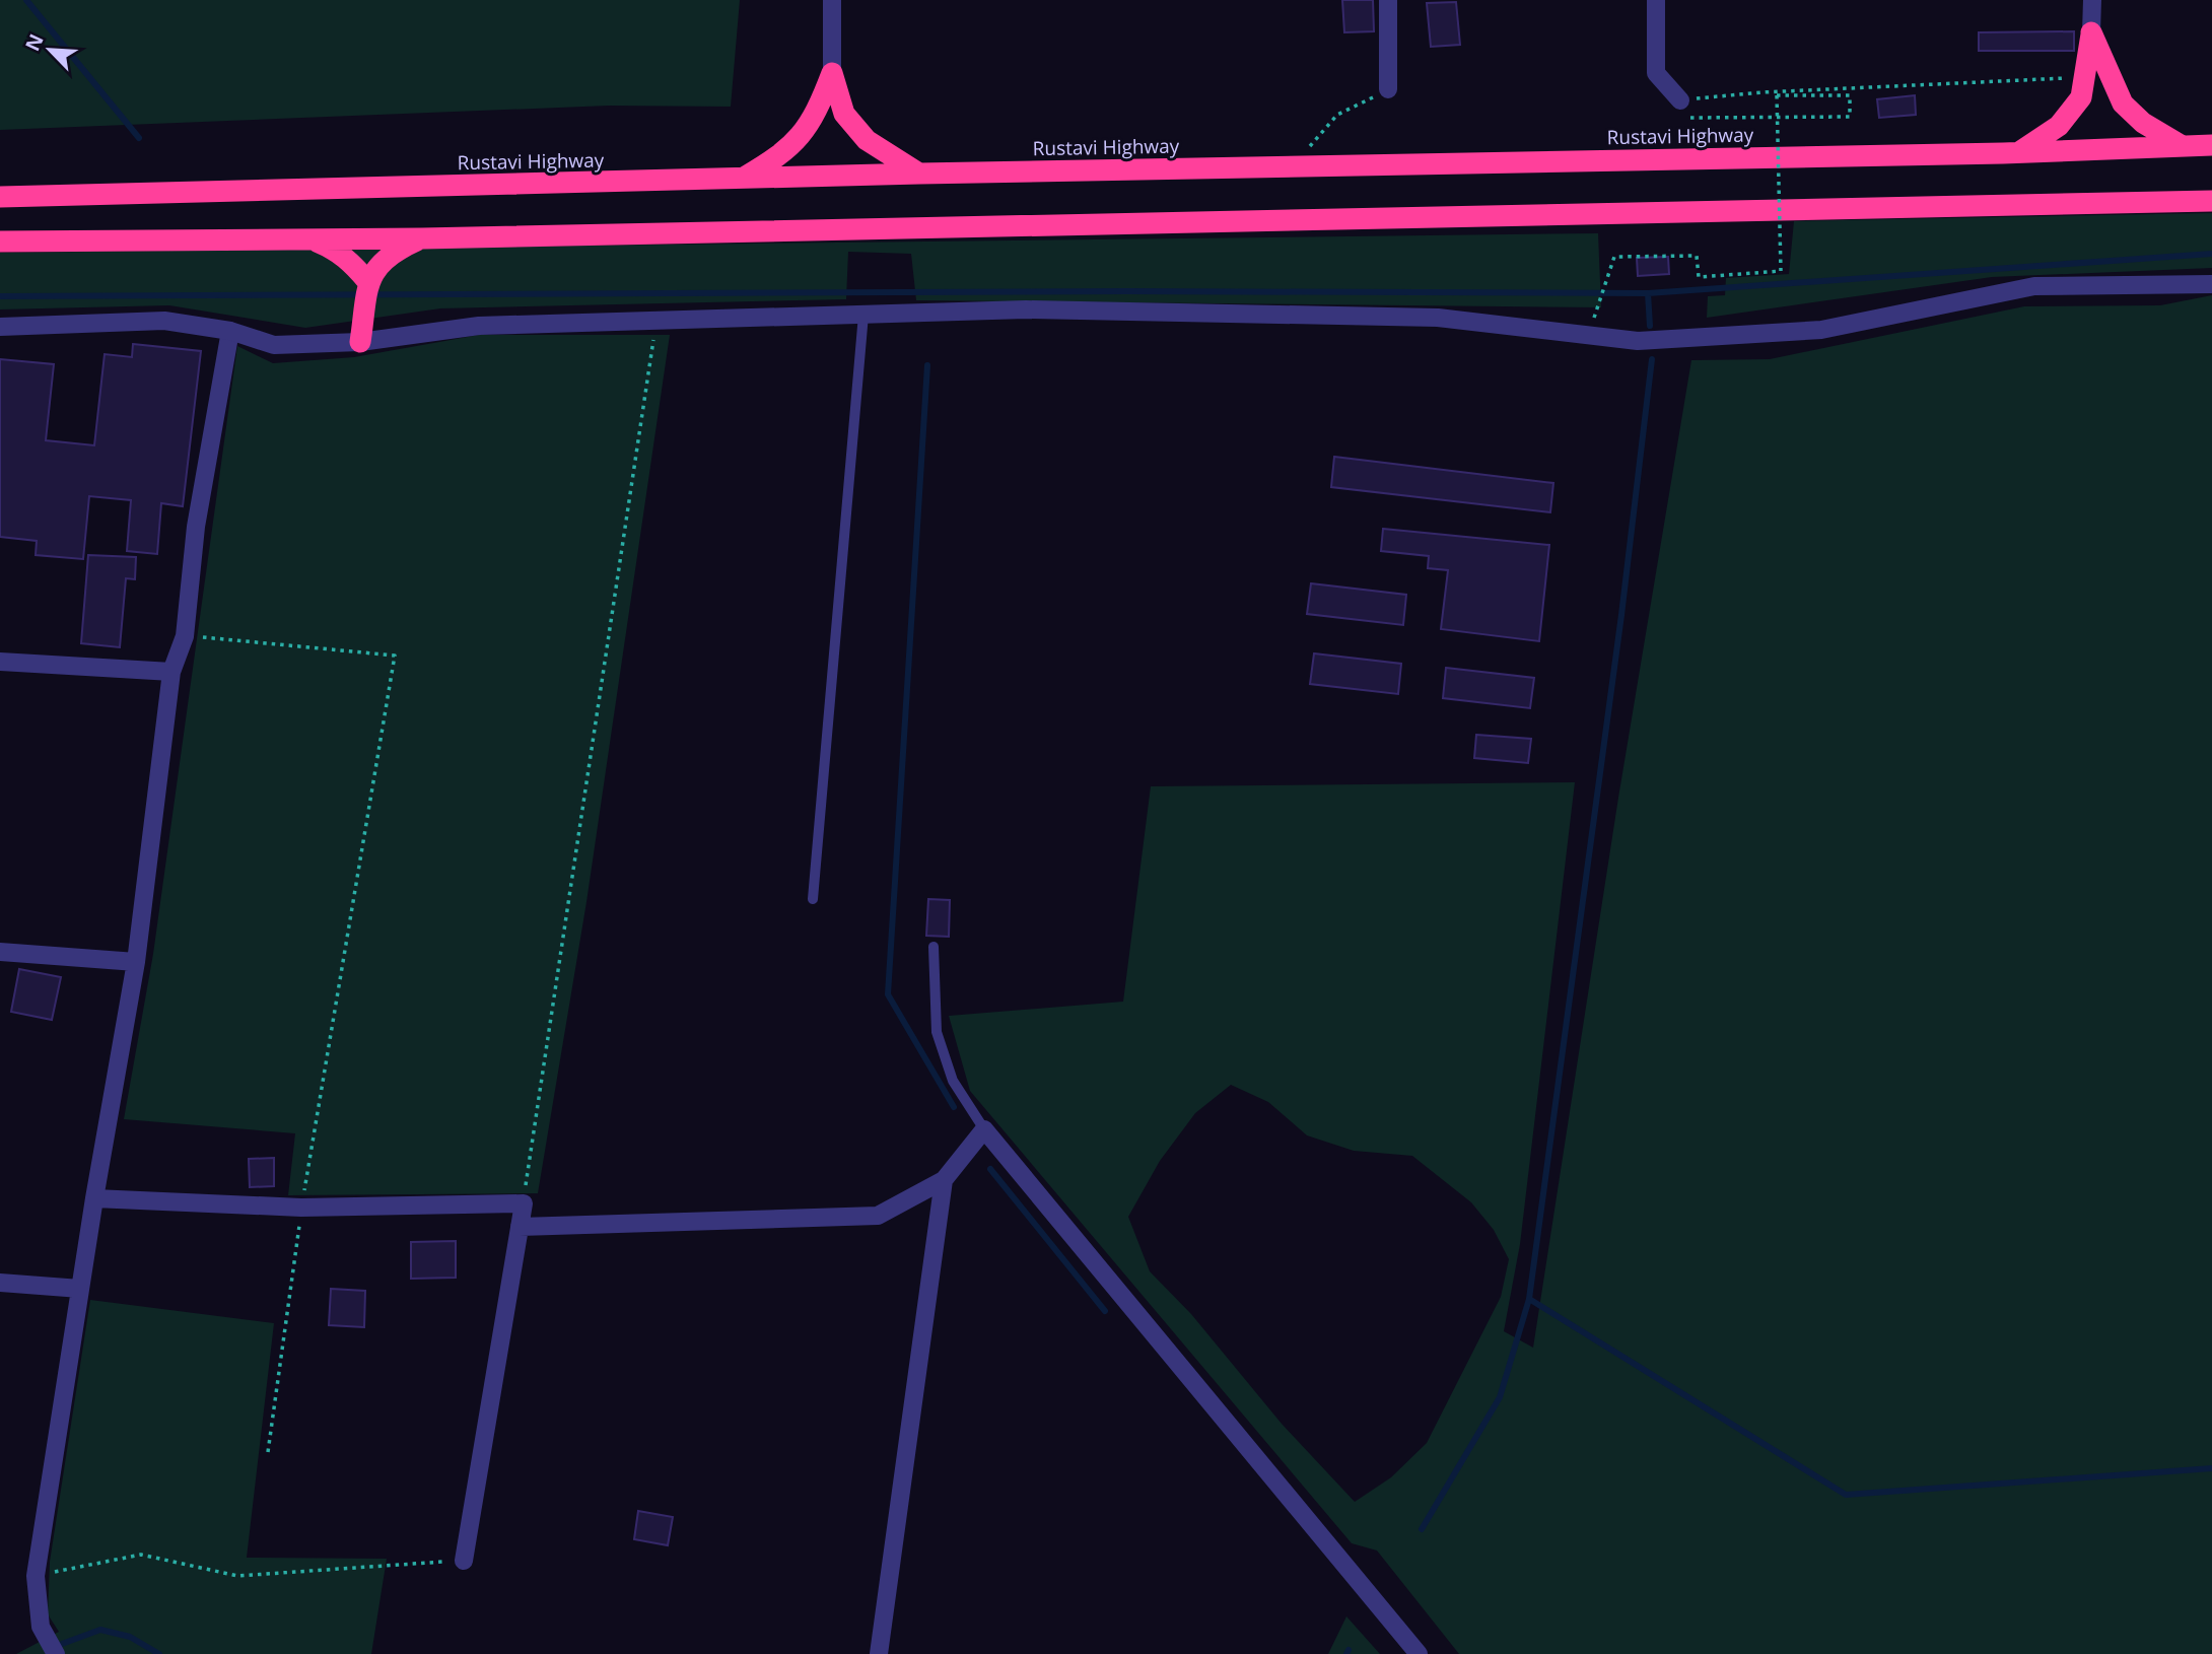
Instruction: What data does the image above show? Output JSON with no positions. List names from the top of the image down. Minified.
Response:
{"streets":{"highway":["Rustavi Highway"]},"north":"top left"}
